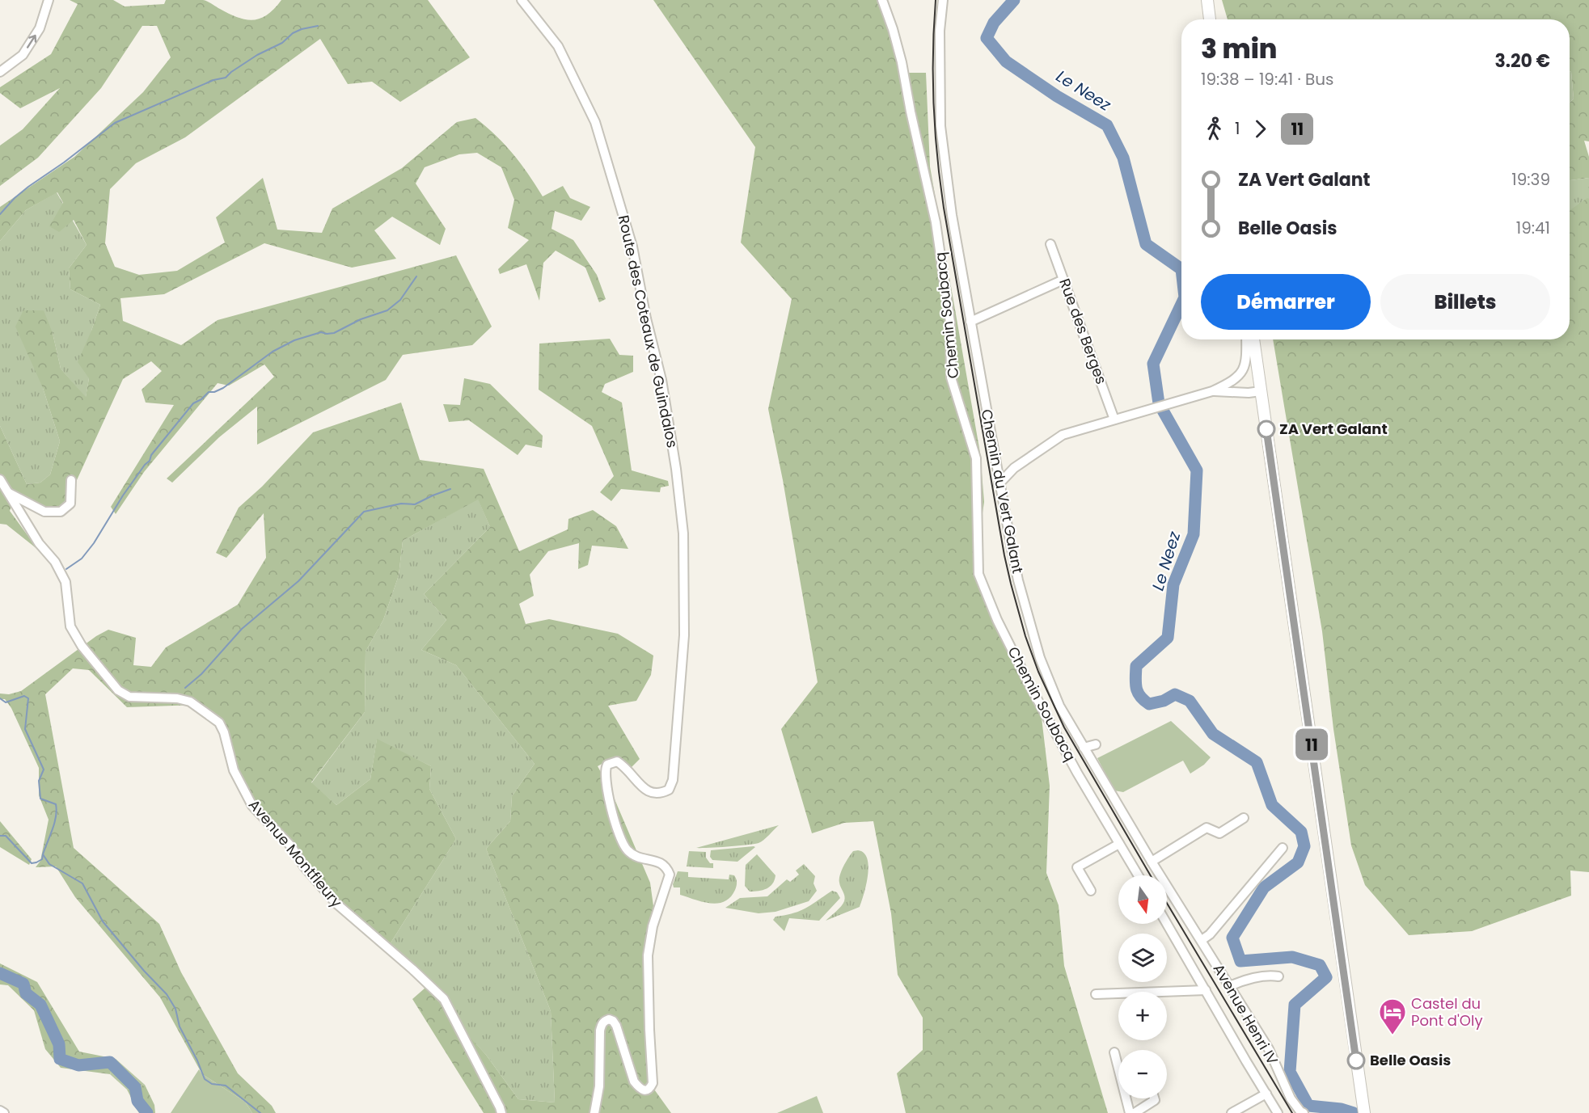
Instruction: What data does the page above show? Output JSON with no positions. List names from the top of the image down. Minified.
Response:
{"streets":{"street":["Chemin Soubacq","Route des Coteaux de Guindalos","Rue des Berges","Chemin du Vert Galant","Avenue Montfleury","Avenue Henri IV"]},"crossings":[["Chemin du Vert Galant","Avenue Henri IV"]],"water":["Le Neez"],"places":{"other":["ZA Vert Galant","Belle Oasis"],"hotel":["Castel du Pont d'Oly"]},"lines":["bus line 11"],"north":"bottom","page":{"on_map":"11","heading":["3 min","19:38 – 19:41 · Bus","3.20 €"],"legs":["1","11"],"list":[{"name":"ZA Vert Galant","value":"19:39"},{"name":"Belle Oasis","value":"19:41"}],"buttons":["Démarrer","Billets"],"map_buttons":["+","−"]}}
